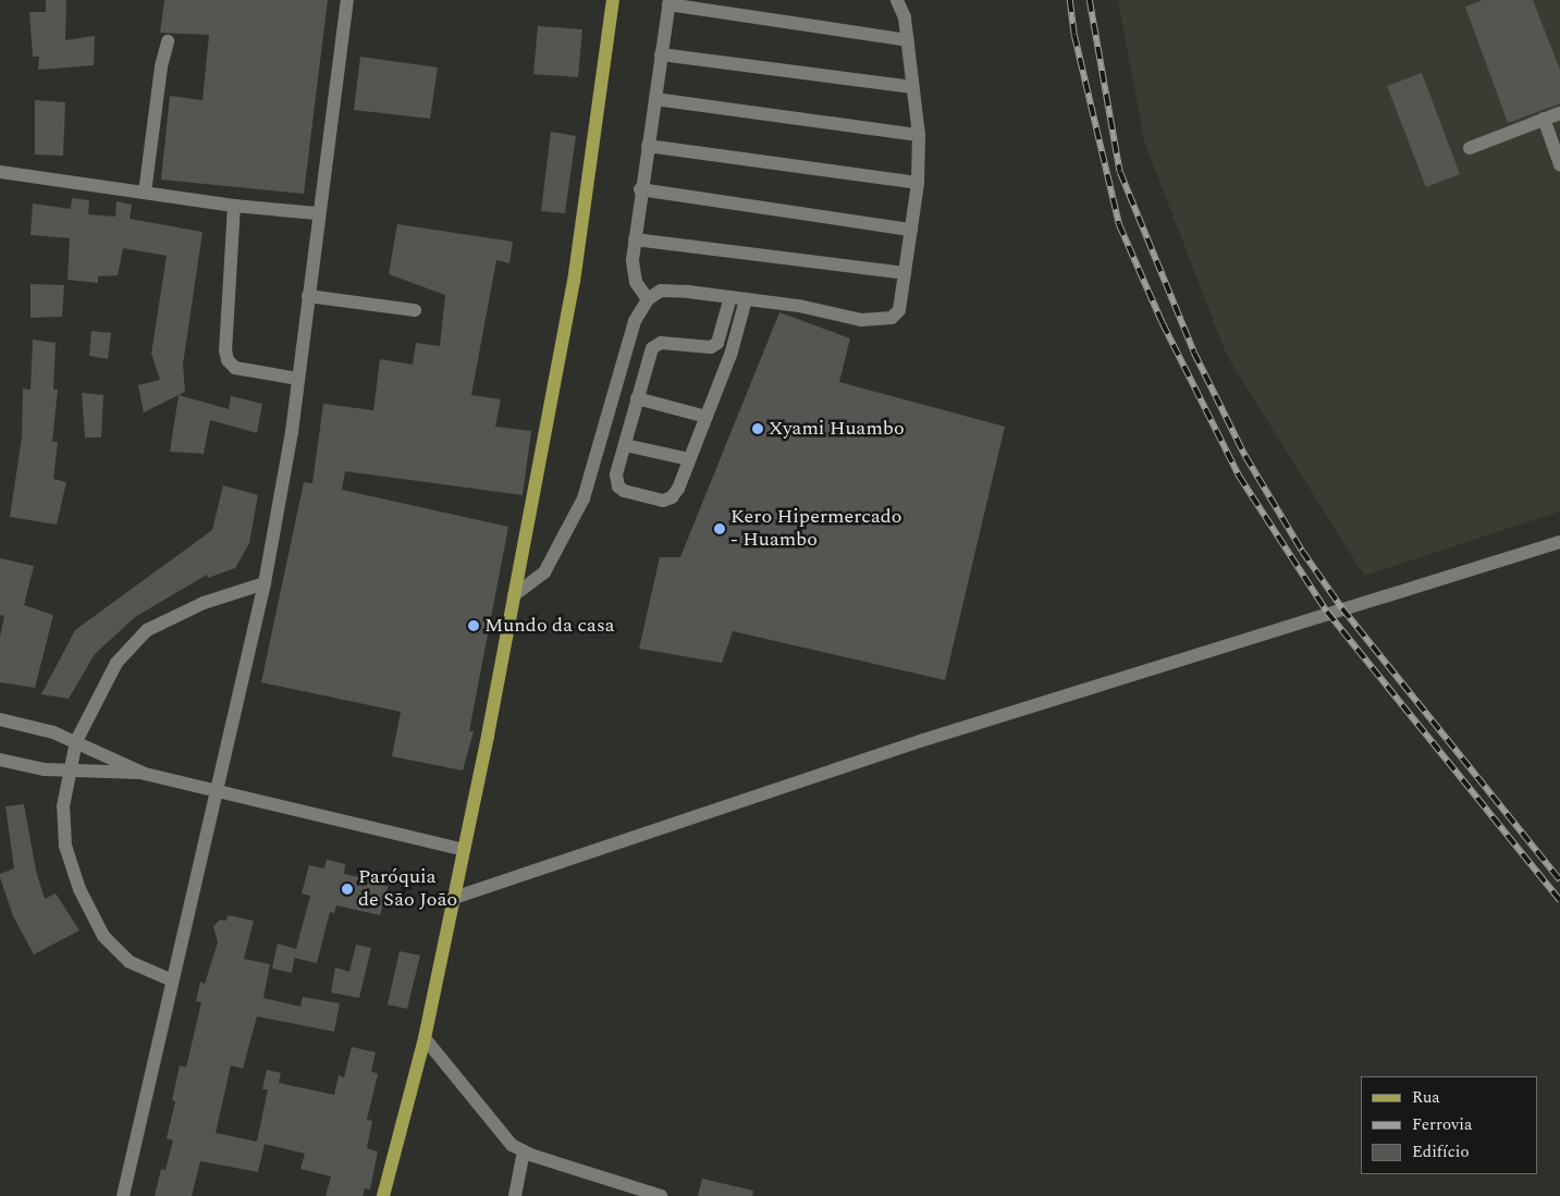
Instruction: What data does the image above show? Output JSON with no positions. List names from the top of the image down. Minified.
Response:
{"places":["Xyami Huambo","Kero Hipermercado - Huambo","Mundo da casa","Paróquia de São João"],"legend":["Rua","Ferrovia","Edifício"]}
